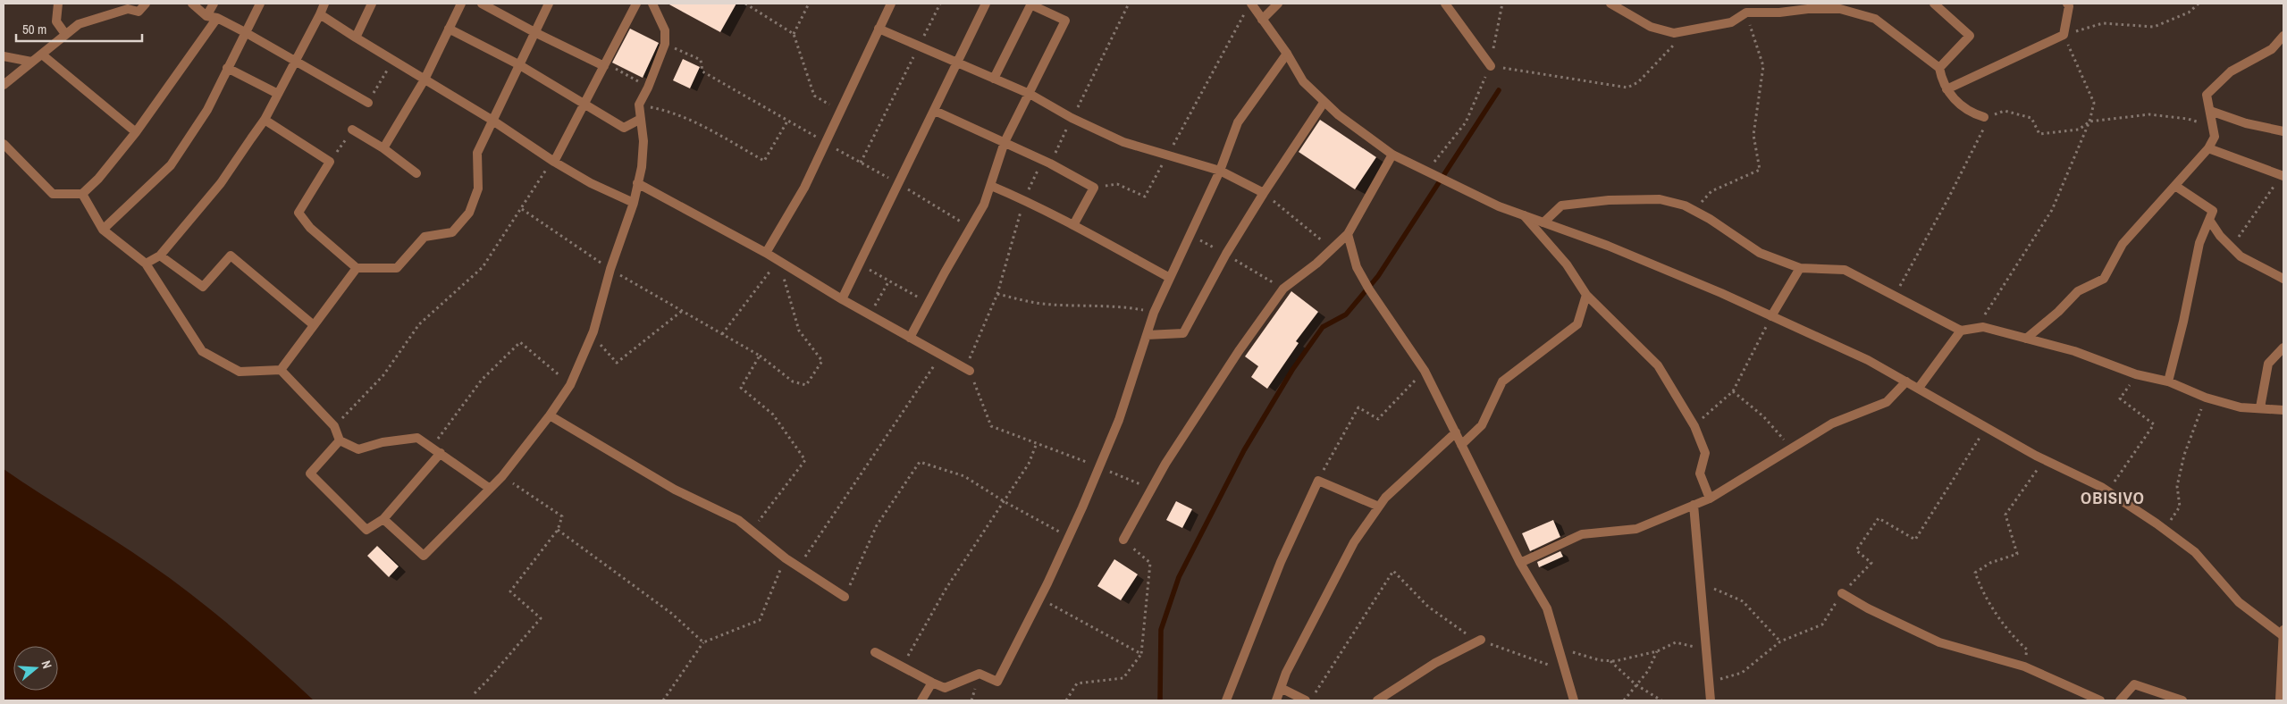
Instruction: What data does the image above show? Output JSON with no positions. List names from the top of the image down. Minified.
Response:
{"districts":["OBISIVO"],"scale_bar":"50 m","north":"right"}
